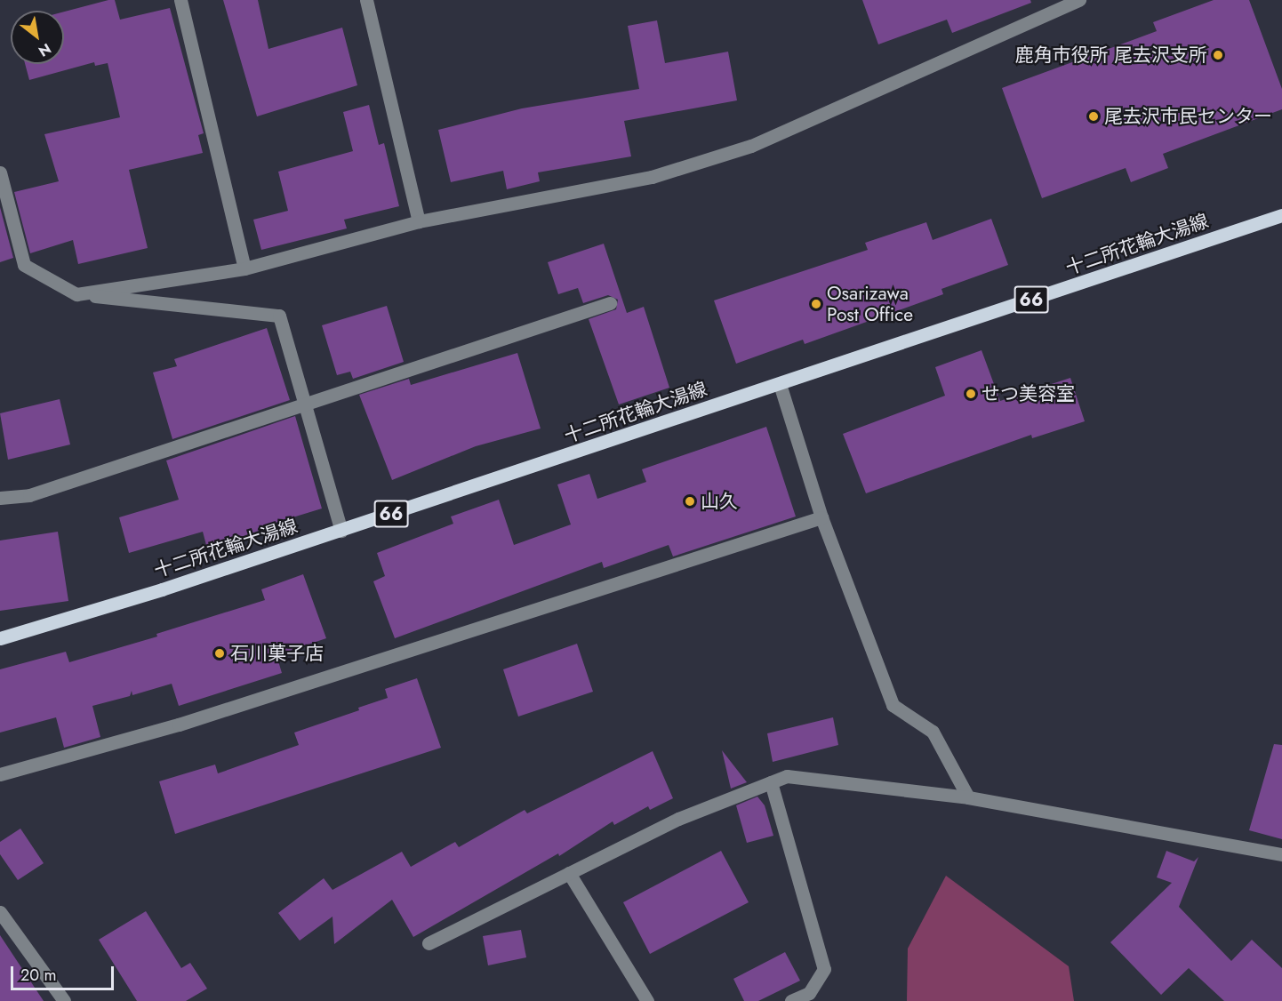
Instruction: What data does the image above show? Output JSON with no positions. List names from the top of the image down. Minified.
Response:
{"streets":{"main road":["十二所花輪大湯線","66"]},"places":["鹿角市役所 尾去沢支所","尾去沢市民センター","Osarizawa Post Office","せつ美容室","山久","石川菓子店"],"scale_bar":"20 m","north":"bottom right"}
